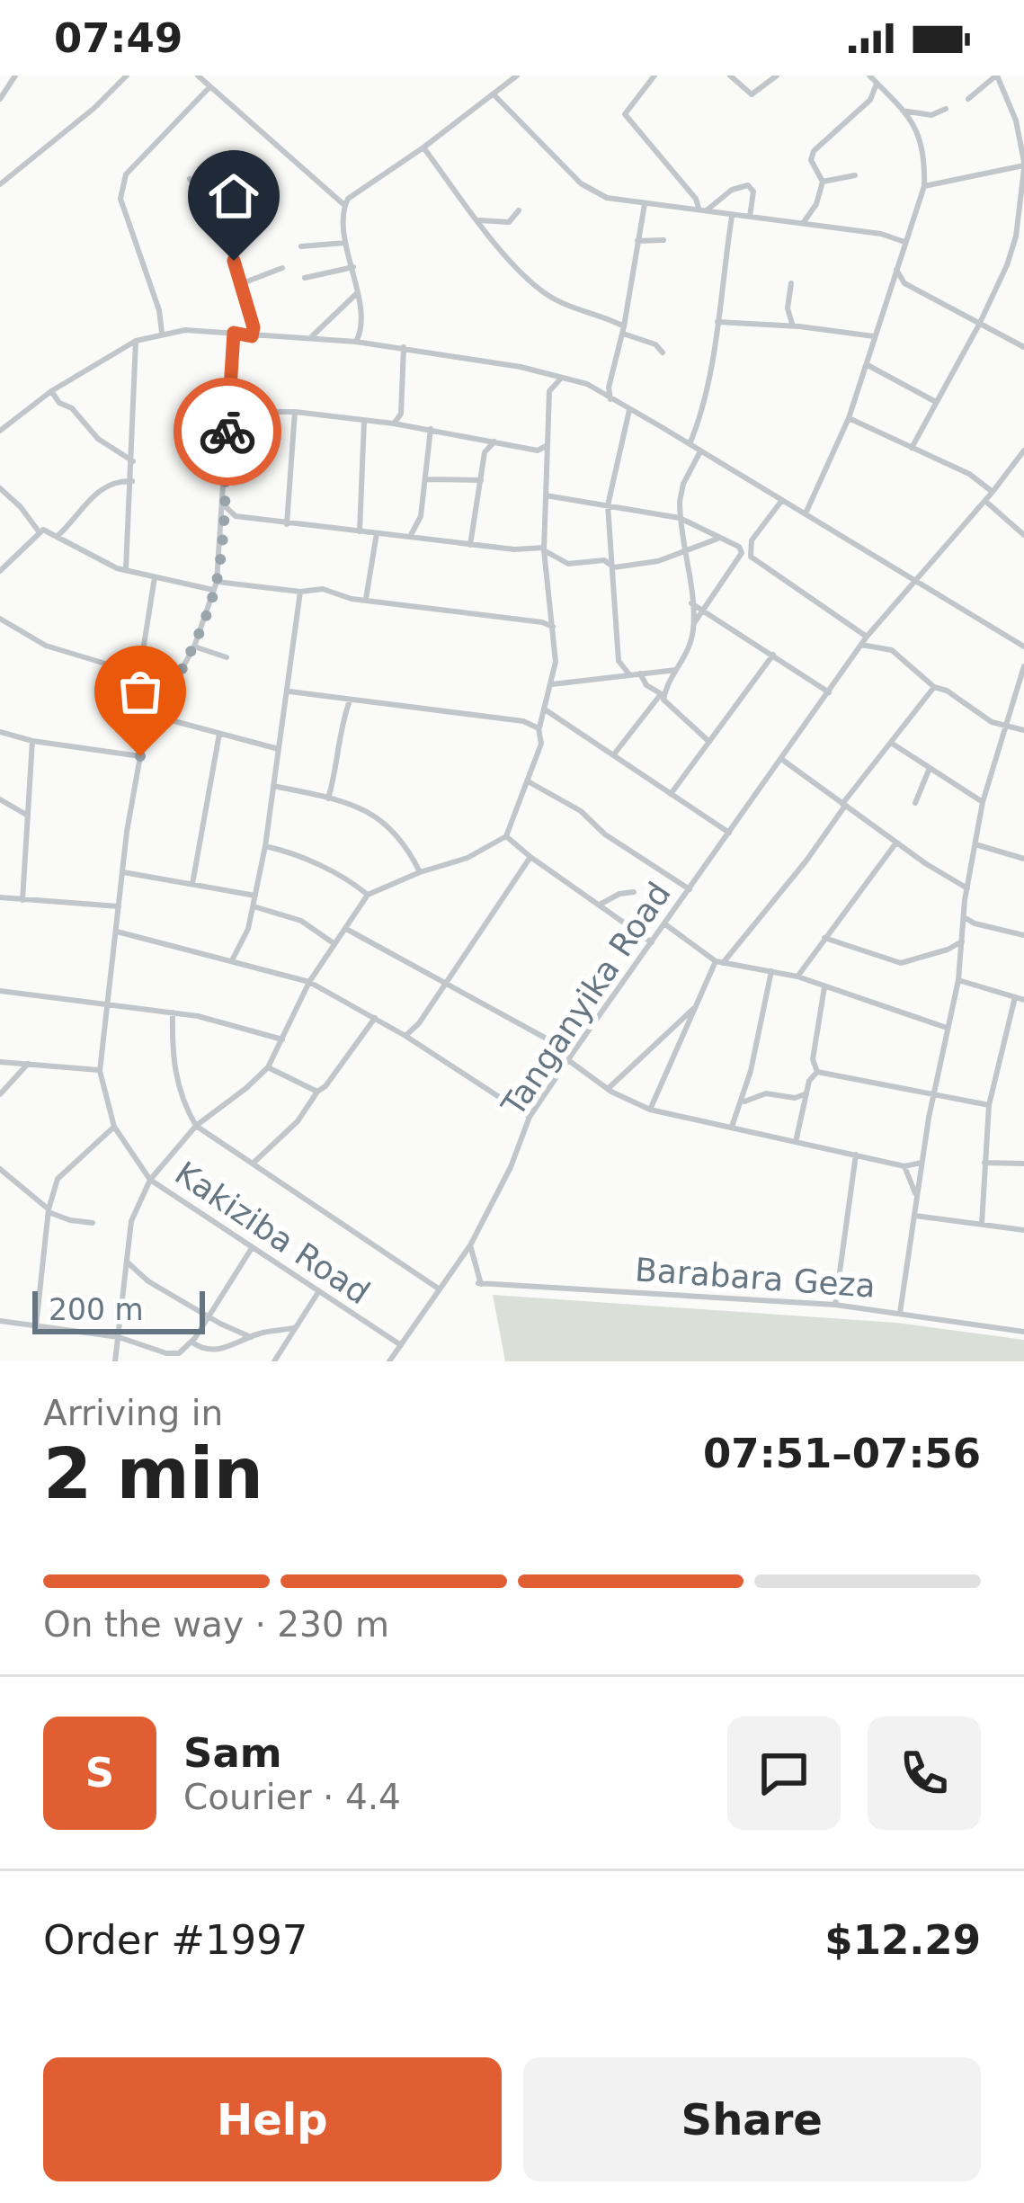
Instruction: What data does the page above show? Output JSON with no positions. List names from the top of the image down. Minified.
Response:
{"streets":{"street":["Tanganyika Road","Kakiziba Road","Barabara Geza"]},"crossings":[["Tanganyika Road","Kakiziba Road"],["Tanganyika Road","Barabara Geza"]],"scale_bar":"200 m","page":{"status":"07:49","scale":"200 m","heading":["2 min","Arriving in","07:51–07:56"],"panel":["Sam","Courier · 4.4","Order #1997","$12.29"],"bar":"On the way · 230 m","round":"S","buttons":["Help","Share"]}}
